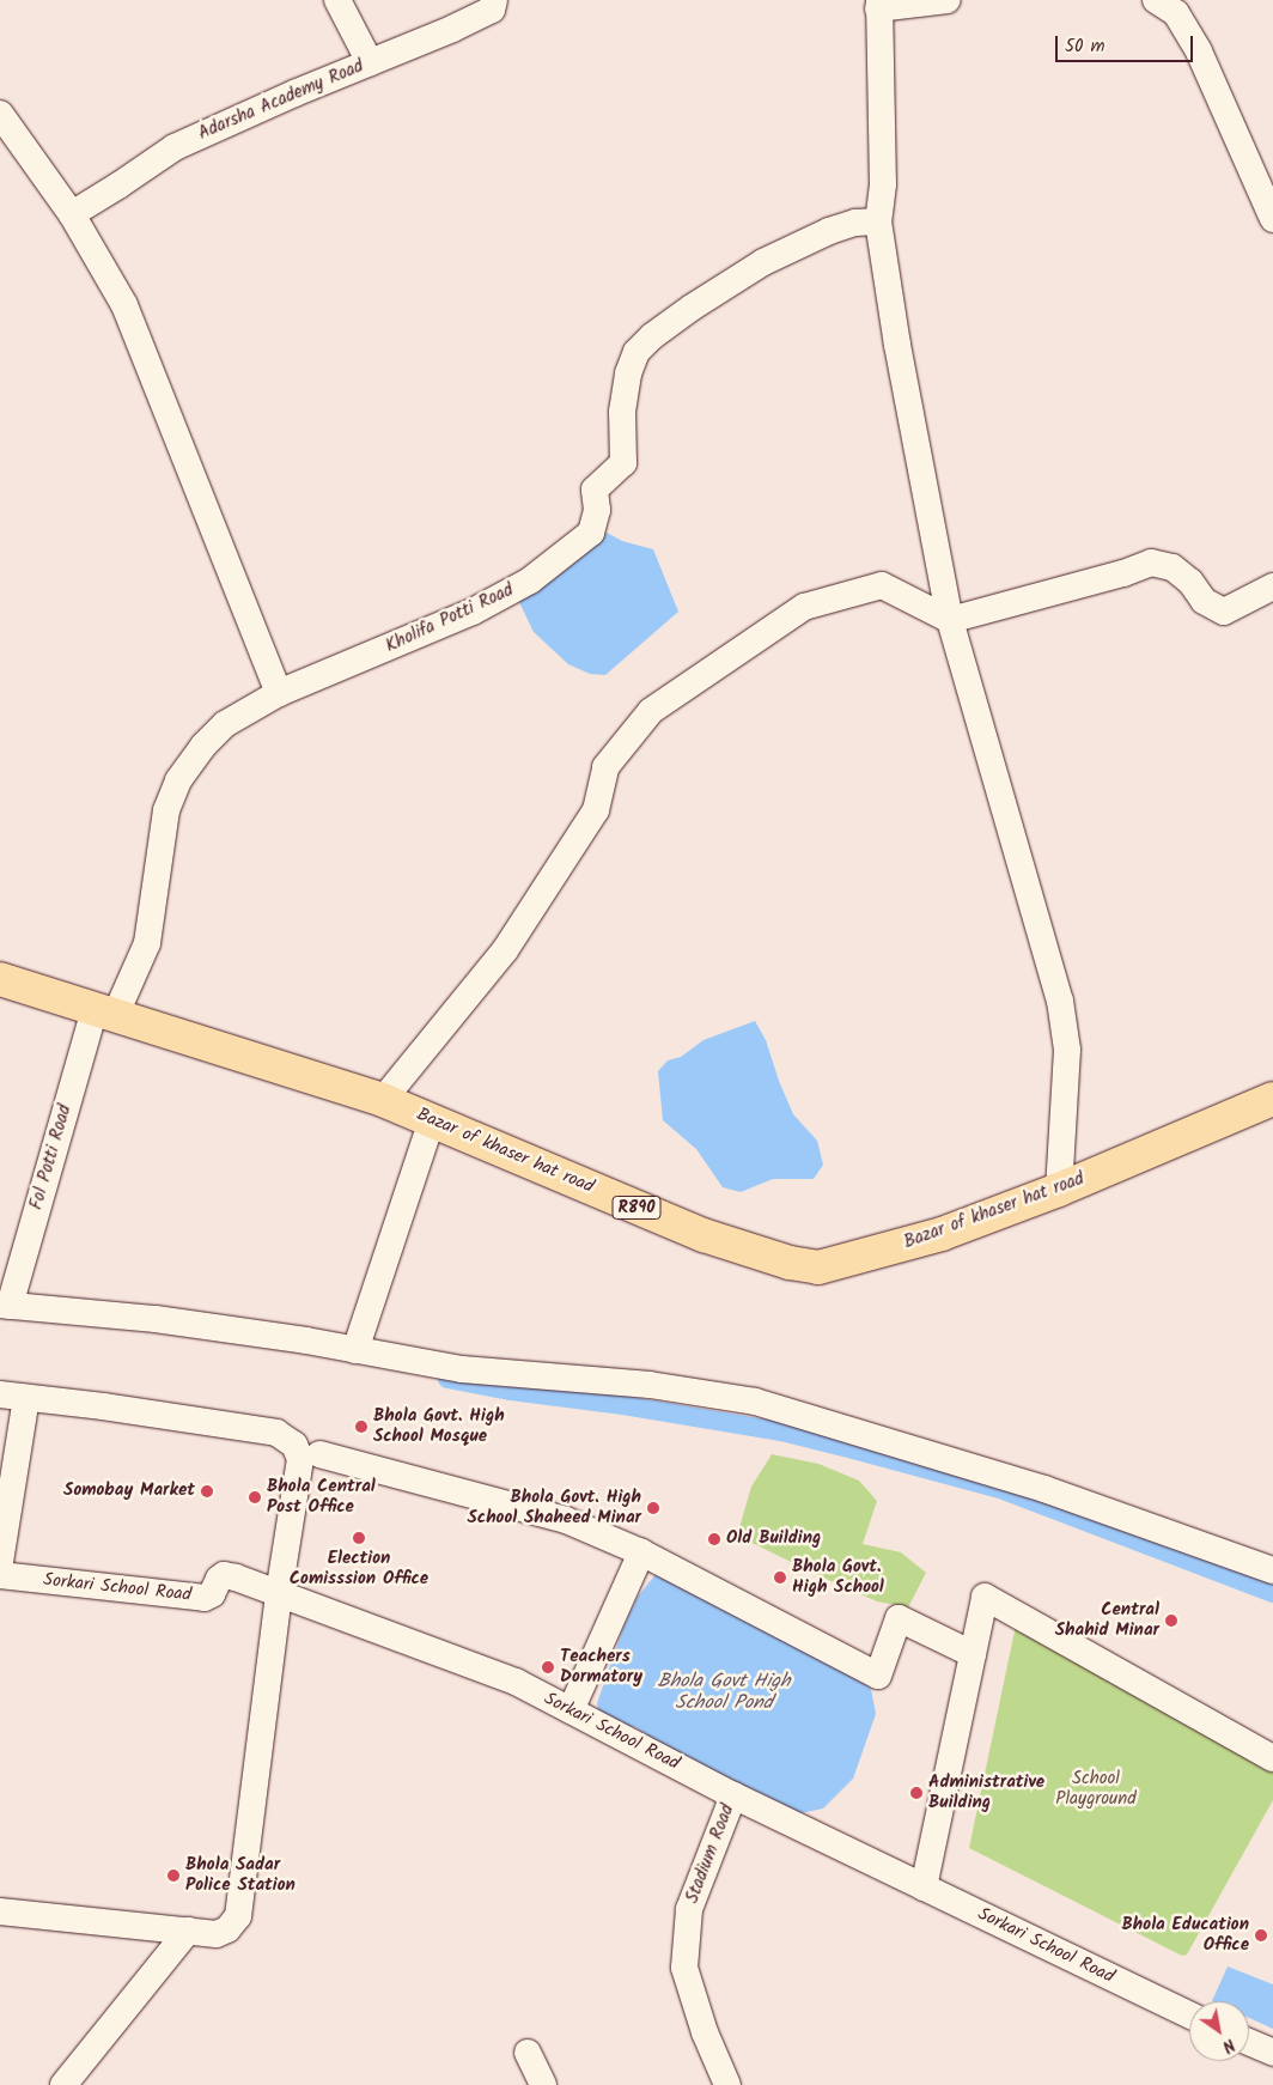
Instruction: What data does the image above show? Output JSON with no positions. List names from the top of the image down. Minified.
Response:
{"streets":{"main road":["Bazar of khaser hat road","R890"],"street":["Adarsha Academy Road","Kholifa Potti Road","Fol Potti Road","Sorkari School Road","Stadium Road"]},"crossings":[["Kholifa Potti Road","Bazar of khaser hat road"],["Kholifa Potti Road","Fol Potti Road"],["Bazar of khaser hat road","Fol Potti Road"],["Sorkari School Road","Stadium Road"]],"water":["Bhola Govt High School Pond"],"parks":["School Playground"],"places":["Bhola Govt. High School Mosque","Somobay Market","Bhola Central Post Office","Bhola Govt. High School Shaheed Minar","Election Comisssion Office","Old Building","Bhola Govt. High School","Central Shahid Minar","Teachers Dormatory","Administrative Building","Bhola Sadar Police Station","Bhola Education Office"],"scale_bar":"50 m","north":"bottom right"}
